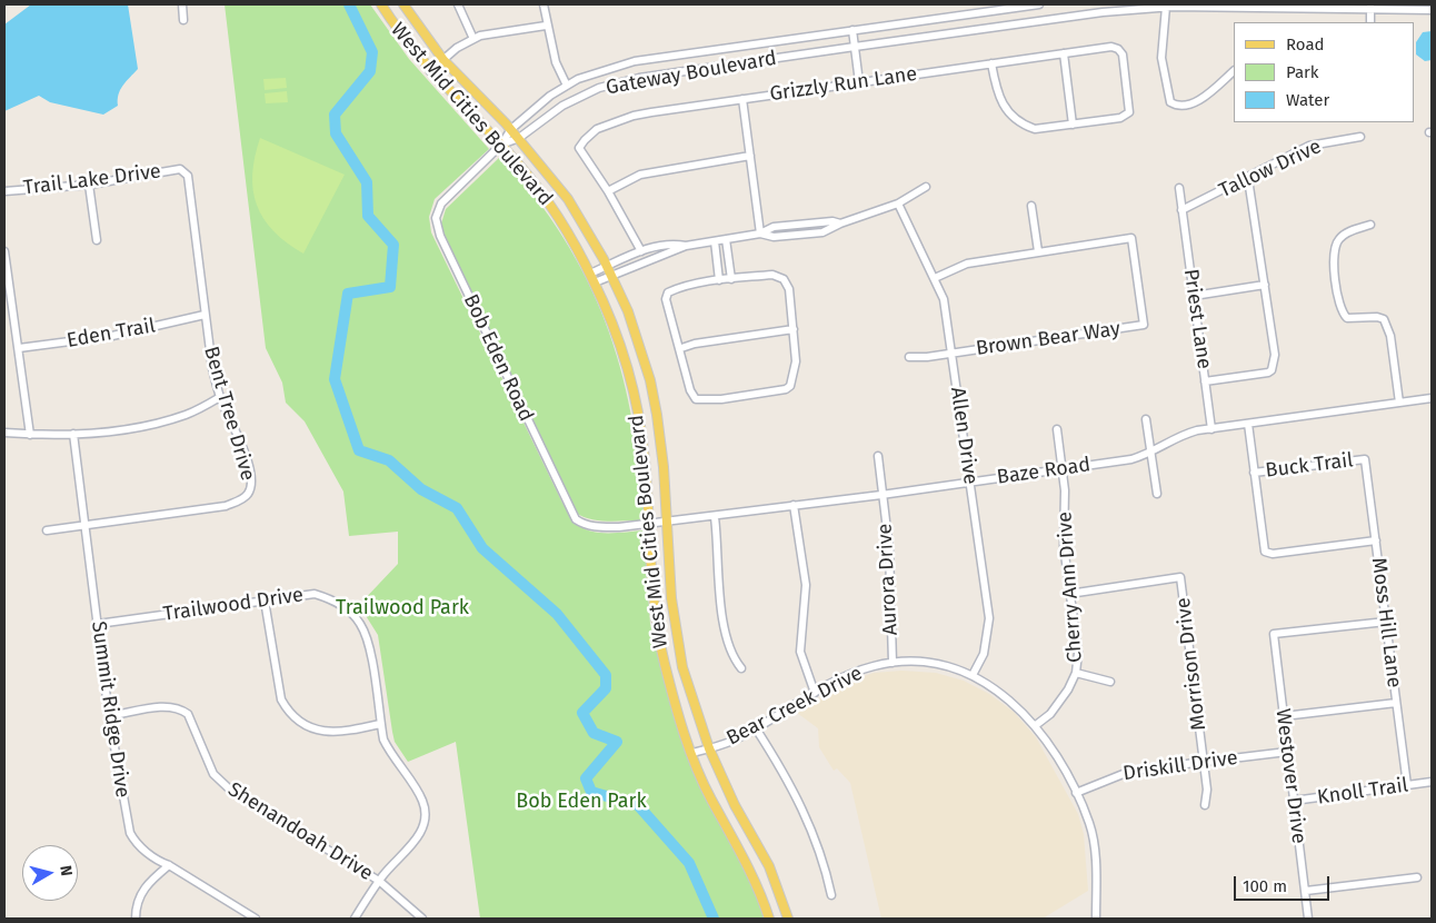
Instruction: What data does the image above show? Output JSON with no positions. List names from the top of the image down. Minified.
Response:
{"streets":{"main road":["West Mid Cities Boulevard"],"street":["Gateway Boulevard","Grizzly Run Lane","Tallow Drive","Trail Lake Drive","Priest Lane","Eden Trail","Brown Bear Way","Bob Eden Road","Bent Tree Drive","Allen Drive","Buck Trail","Baze Road","Aurora Drive","Cherry Ann Drive","Trailwood Drive","Moss Hill Lane","Morrison Drive","Bear Creek Drive","Summit Ridge Drive","Driskill Drive","Westover Drive","Knoll Trail","Shenandoah Drive"]},"crossings":[["Gateway Boulevard","West Mid Cities Boulevard"],["Gateway Boulevard","Bob Eden Road"],["West Mid Cities Boulevard","Bob Eden Road"],["West Mid Cities Boulevard","Baze Road"],["West Mid Cities Boulevard","Bear Creek Drive"],["Tallow Drive","Priest Lane"],["Trail Lake Drive","Bent Tree Drive"],["Priest Lane","Baze Road"],["Eden Trail","Bent Tree Drive"],["Brown Bear Way","Allen Drive"],["Bob Eden Road","Baze Road"],["Bent Tree Drive","Summit Ridge Drive"],["Allen Drive","Baze Road"],["Allen Drive","Bear Creek Drive"],["Buck Trail","Moss Hill Lane"],["Baze Road","Aurora Drive"],["Baze Road","Cherry Ann Drive"],["Aurora Drive","Bear Creek Drive"],["Cherry Ann Drive","Morrison Drive"],["Cherry Ann Drive","Bear Creek Drive"],["Trailwood Drive","Summit Ridge Drive"],["Trailwood Drive","Shenandoah Drive"],["Moss Hill Lane","Westover Drive"],["Moss Hill Lane","Knoll Trail"],["Morrison Drive","Driskill Drive"],["Bear Creek Drive","Driskill Drive"],["Summit Ridge Drive","Shenandoah Drive"],["Driskill Drive","Westover Drive"],["Westover Drive","Knoll Trail"]],"parks":["Trailwood Park","Bob Eden Park"],"legend":["Road","Park","Water"],"scale_bar":"100 m","north":"right"}
